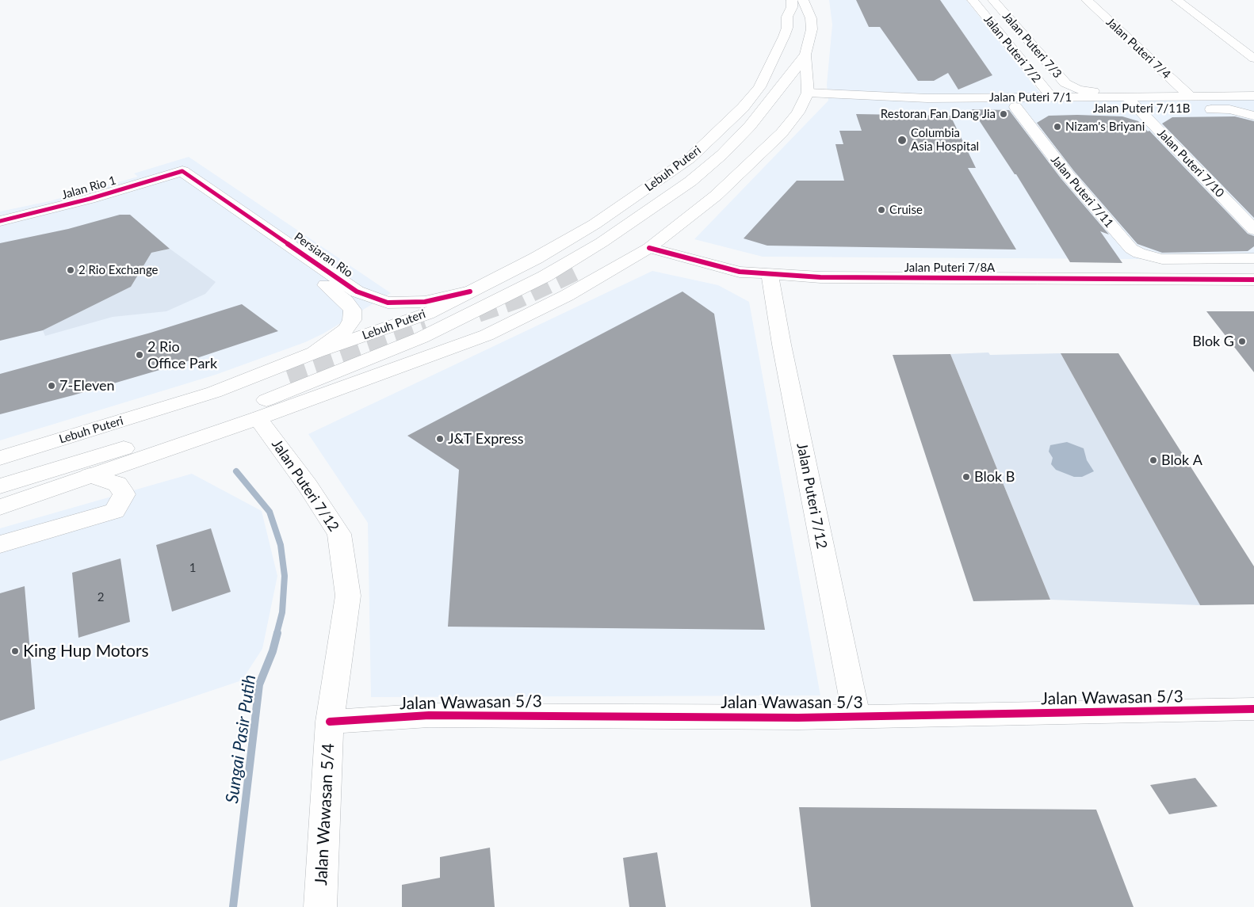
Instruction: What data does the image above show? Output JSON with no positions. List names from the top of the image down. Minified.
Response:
{"streets":{"street":["Jalan Puteri 7/3","Jalan Puteri 7/4","Jalan Puteri 7/2","Jalan Puteri 7/1","Jalan Puteri 7/11B","Jalan Puteri 7/10","Lebuh Puteri","Jalan Rio 1","Jalan Puteri 7/11","Persiaran Rio","Jalan Puteri 7/8A","Jalan Puteri 7/12","Jalan Wawasan 5/3","Jalan Wawasan 5/4"]},"crossings":[["Jalan Puteri 7/3","Jalan Puteri 7/4"],["Jalan Puteri 7/3","Jalan Puteri 7/1"],["Jalan Puteri 7/4","Jalan Puteri 7/1"],["Jalan Puteri 7/2","Jalan Puteri 7/1"],["Jalan Puteri 7/1","Jalan Puteri 7/10"],["Jalan Puteri 7/11B","Jalan Puteri 7/10"],["Jalan Puteri 7/11B","Jalan Puteri 7/11"],["Lebuh Puteri","Persiaran Rio"],["Jalan Rio 1","Persiaran Rio"],["Jalan Puteri 7/8A","Jalan Puteri 7/12"],["Jalan Puteri 7/12","Jalan Wawasan 5/3"],["Jalan Puteri 7/12","Jalan Wawasan 5/4"],["Jalan Wawasan 5/3","Jalan Wawasan 5/4"]],"water":["Sungai Pasir Putih"],"places":["Restoran Fan Dang Jia","Nizam's Briyani","Columbia Asia Hospital","Cruise","2 Rio Exchange","Blok G","2 Rio Office Park","7-Eleven","J&T Express","Blok A","Blok B","King Hup Motors"],"house_numbers":["1","2"]}
